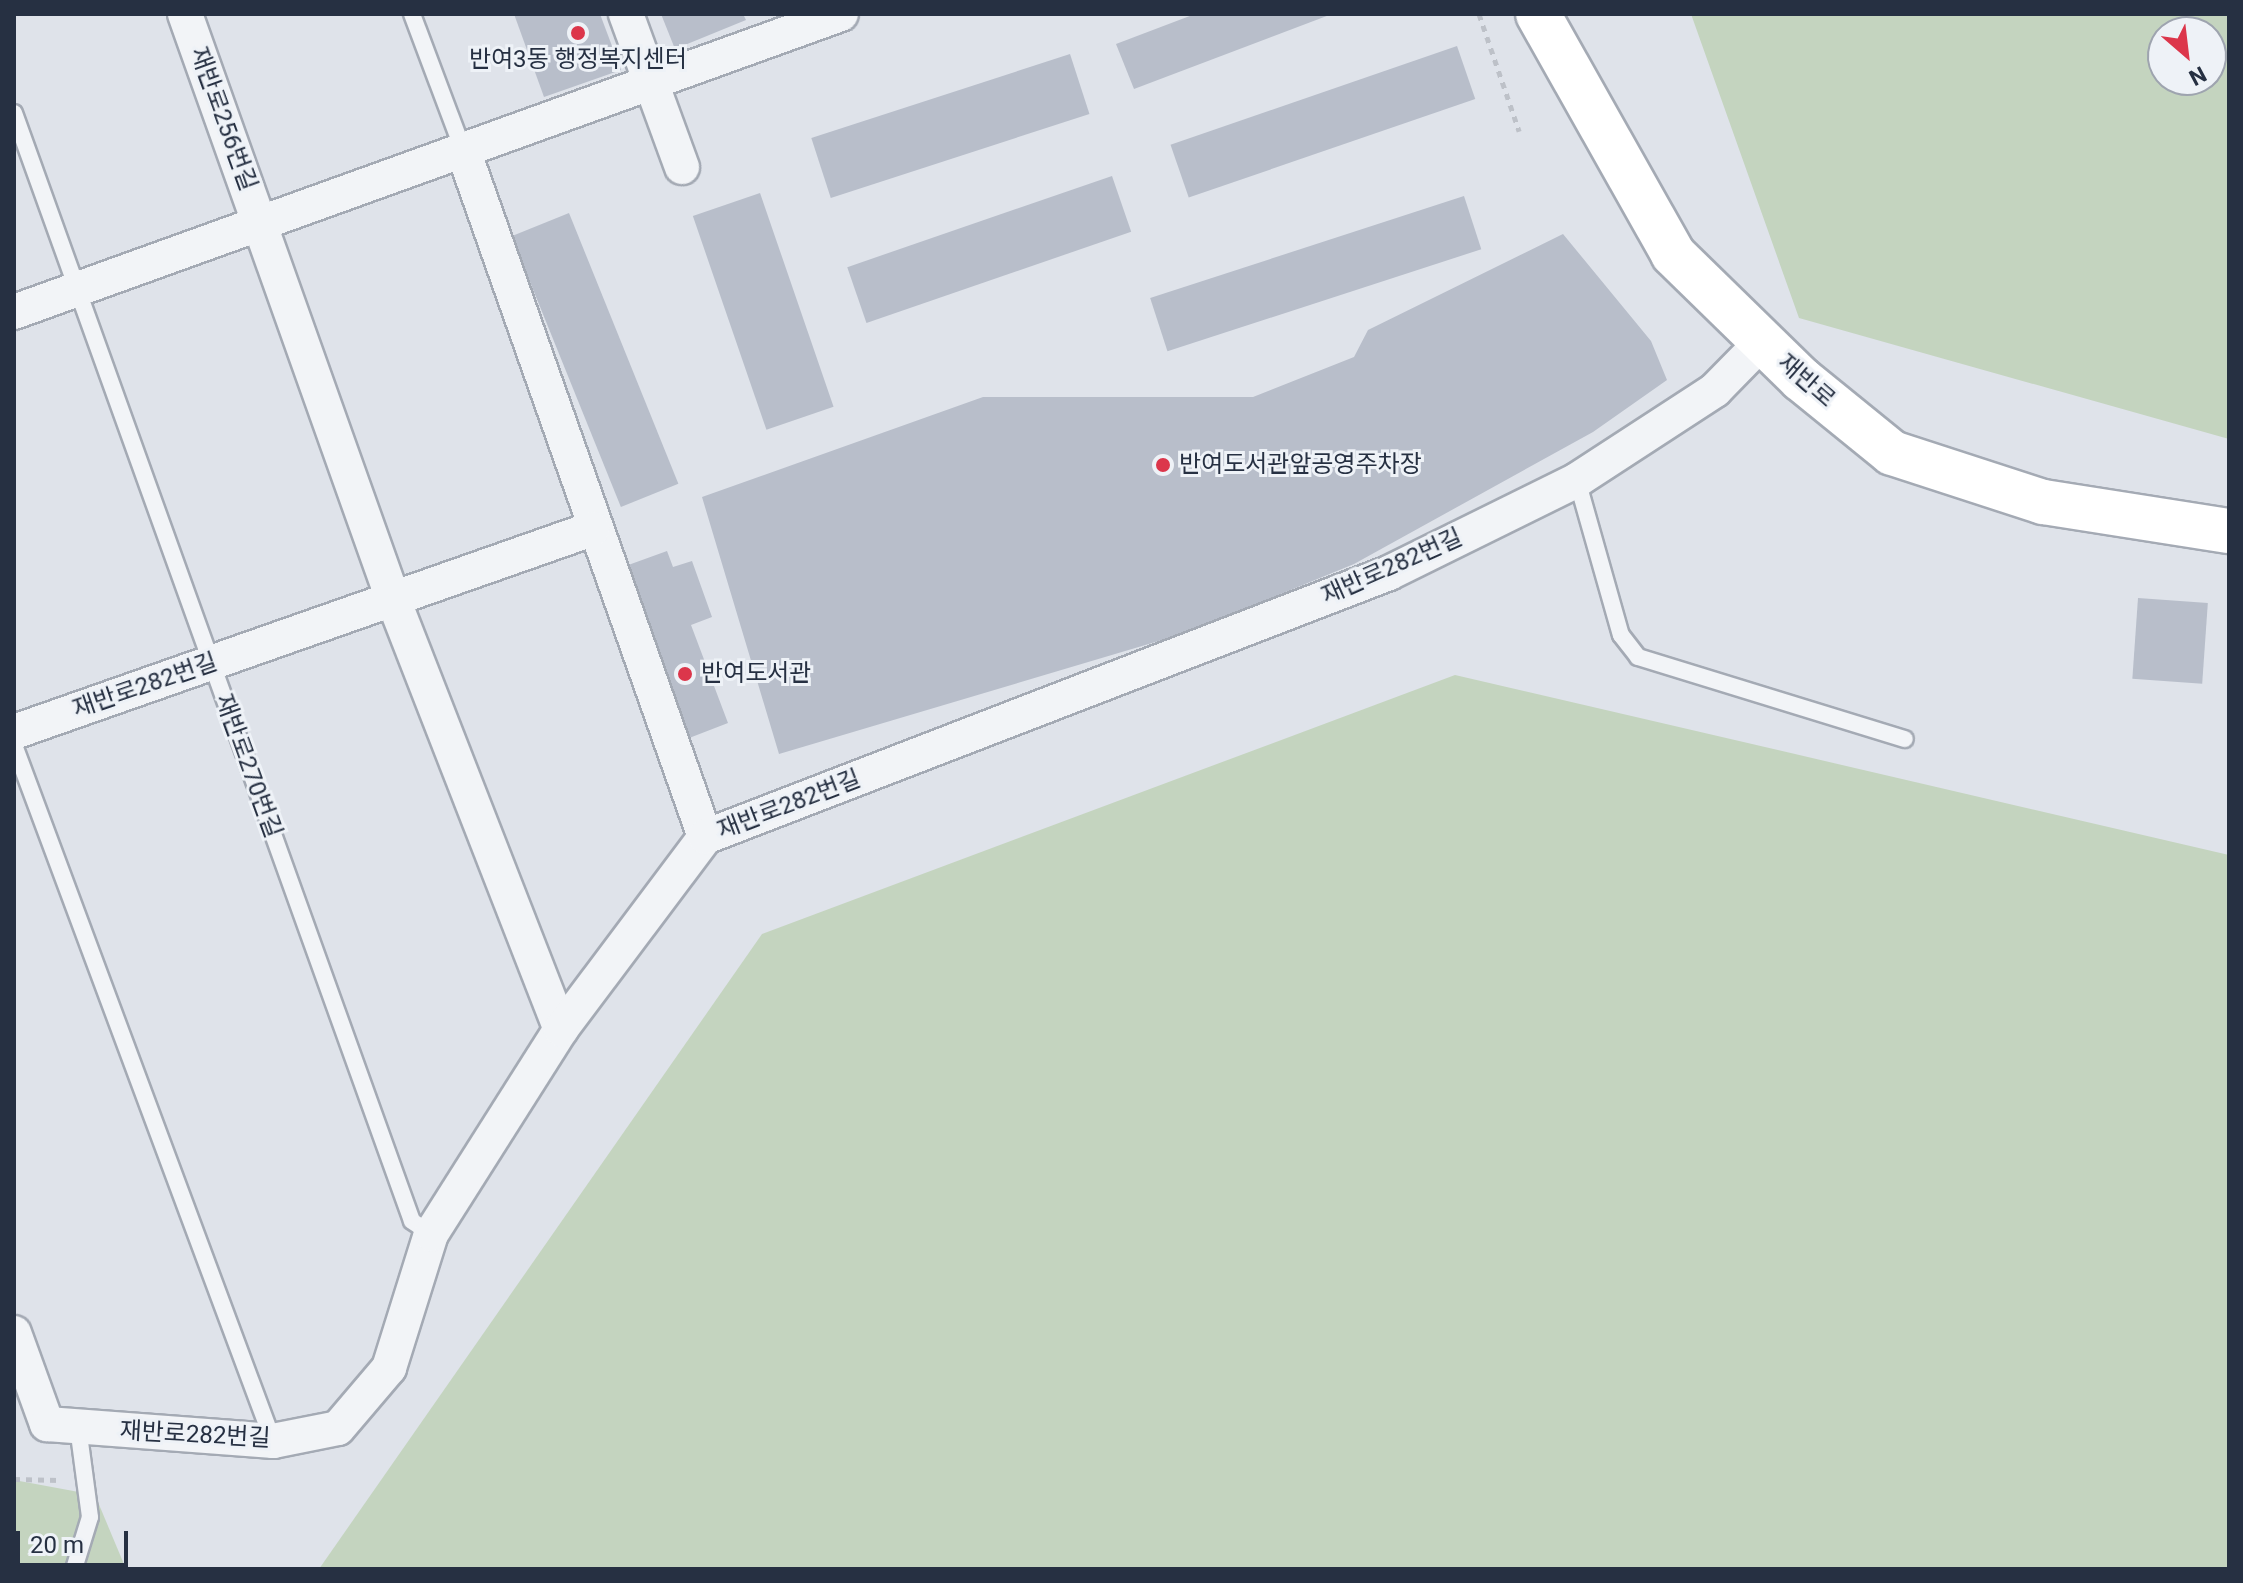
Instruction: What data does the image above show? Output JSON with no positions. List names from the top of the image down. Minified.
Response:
{"streets":{"main road":["재반로"],"street":["재반로256번길","재반로282번길"],"lane":["재반로270번길"]},"crossings":[["재반로","재반로282번길"],["재반로282번길","재반로270번길"]],"places":["반여3동 행정복지센터","반여도서관앞공영주차장","반여도서관"],"scale_bar":"20 m","north":"bottom right"}
